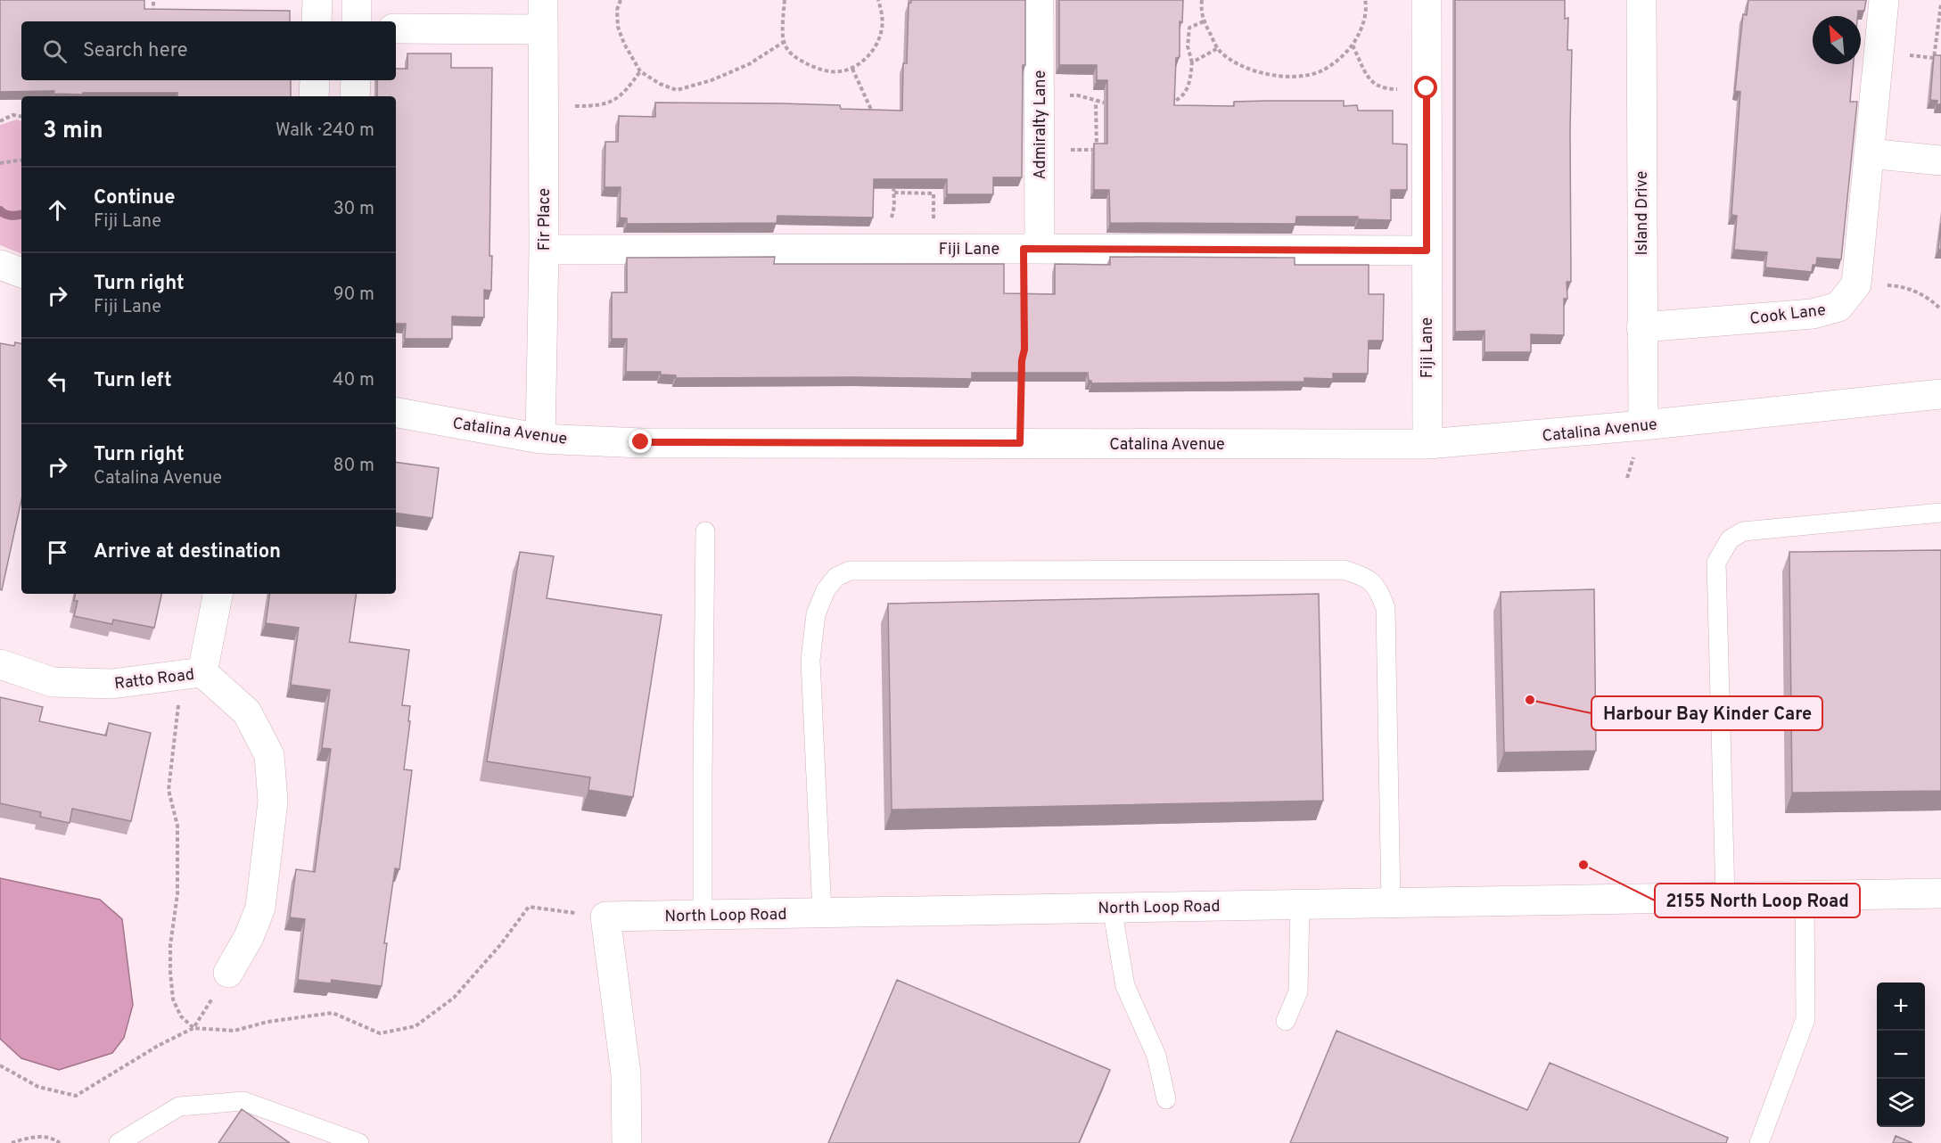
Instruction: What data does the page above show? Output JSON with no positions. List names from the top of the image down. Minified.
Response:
{"streets":{"street":["Admiralty Lane","Island Drive","Fir Place","Fiji Lane","Cook Lane","Catalina Avenue","Ratto Road","North Loop Road"]},"crossings":[["Admiralty Lane","Fiji Lane"],["Island Drive","Cook Lane"],["Island Drive","Catalina Avenue"],["Fir Place","Fiji Lane"],["Fir Place","Catalina Avenue"],["Fiji Lane","Catalina Avenue"]],"places":["Harbour Bay Kinder Care","2155 North Loop Road"],"north":"top left","page":{"search":"Search here","heading":["3 min","Walk · 240 m"],"list":[["Continue","Fiji Lane","30 m"],["Turn right","Fiji Lane","90 m"],["Turn left","40 m"],["Turn right","Catalina Avenue","80 m"],"Arrive at destination"],"map_buttons":["+","−"]}}
